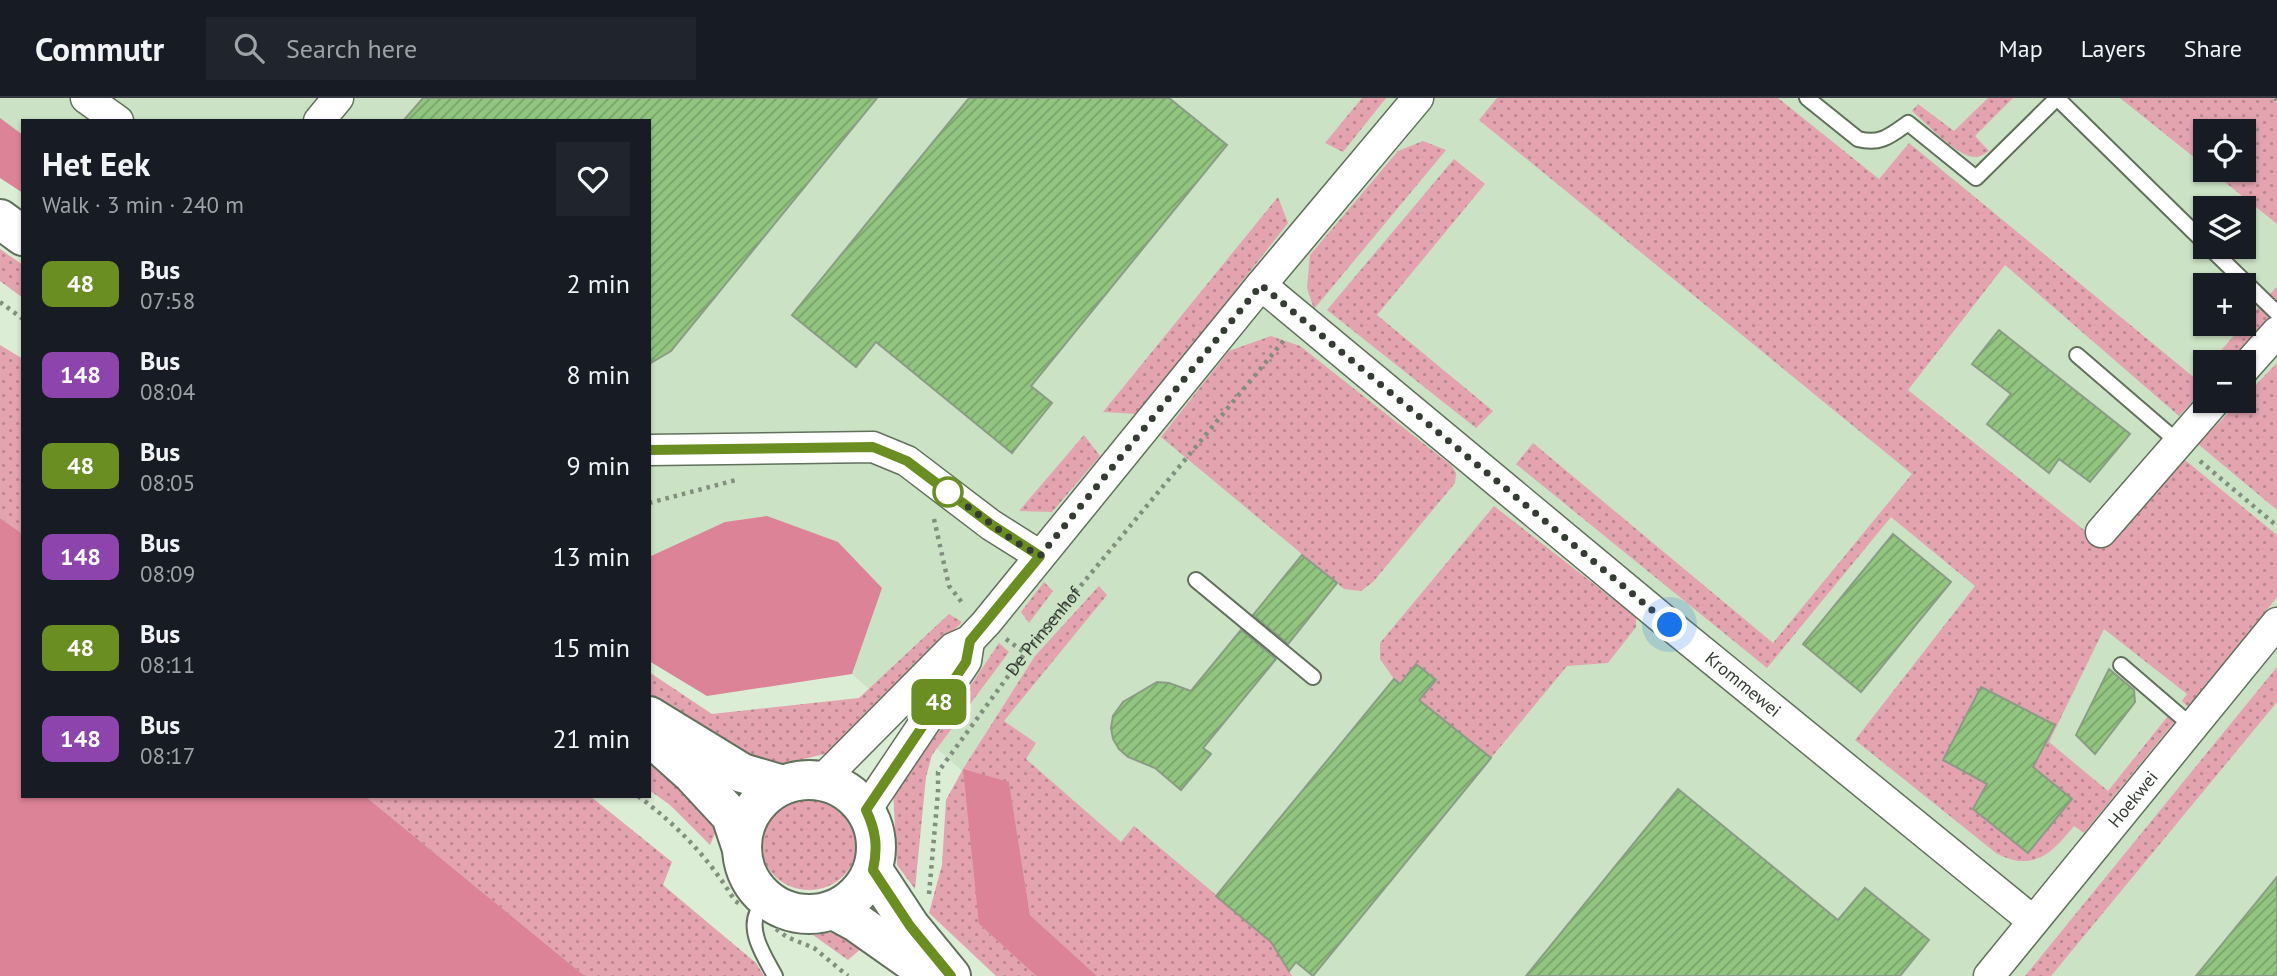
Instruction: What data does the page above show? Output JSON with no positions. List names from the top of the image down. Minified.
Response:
{"streets":{"street":["Krommewei","Hoekwei"],"path":["De Prinsenhof"]},"crossings":[["De Prinsenhof","Krommewei"],["Krommewei","Hoekwei"]],"lines":["bus line 48"],"page":{"header":"Commutr","search":"Search here","nav":["Map","Layers","Share"],"on_map":"48","map_buttons":["+","−"],"heading":["Het Eek","Walk · 3 min · 240 m"],"list":[{"mark":"48","name":"Bus","note":"07:58","value":"2 min"},{"mark":"148","name":"Bus","note":"08:04","value":"8 min"},{"mark":"48","name":"Bus","note":"08:05","value":"9 min"},{"mark":"148","name":"Bus","note":"08:09","value":"13 min"},{"mark":"48","name":"Bus","note":"08:11","value":"15 min"},{"mark":"148","name":"Bus","note":"08:17","value":"21 min"}]}}
